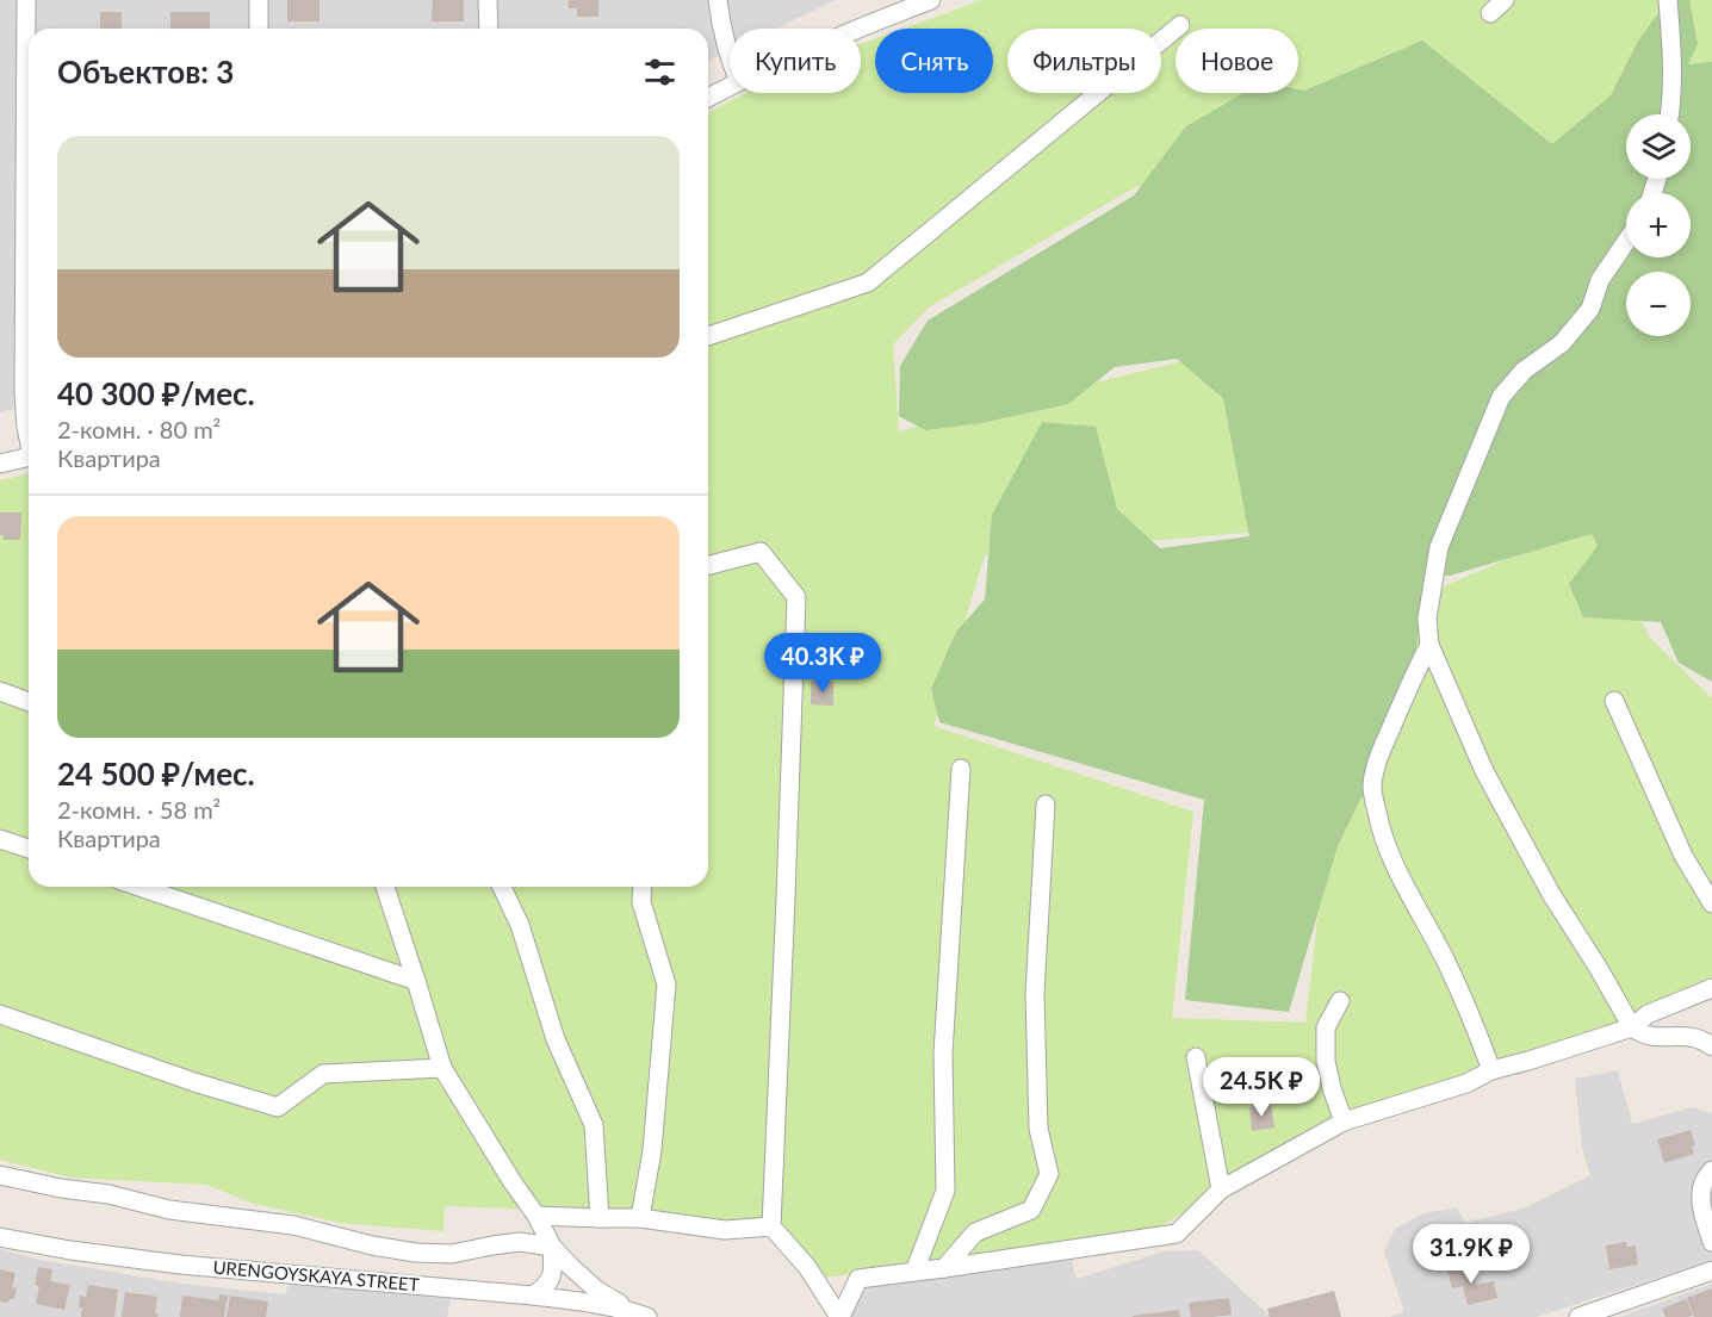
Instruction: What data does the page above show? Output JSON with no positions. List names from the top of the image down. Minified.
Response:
{"streets":{"street":["URENGOYSKAYA STREET"]},"page":{"chip":["Купить","Снять","Фильтры","Новое"],"heading":"Объектов: 3","map_buttons":["+","−"],"list":[{"name":"40 300 ₽/мес.","note":"2-комн. · 80 m² · Квартира"},{"name":"24 500 ₽/мес.","note":"2-комн. · 58 m² · Квартира"}],"price":["40.3K ₽","24.5K ₽","31.9K ₽"]}}
